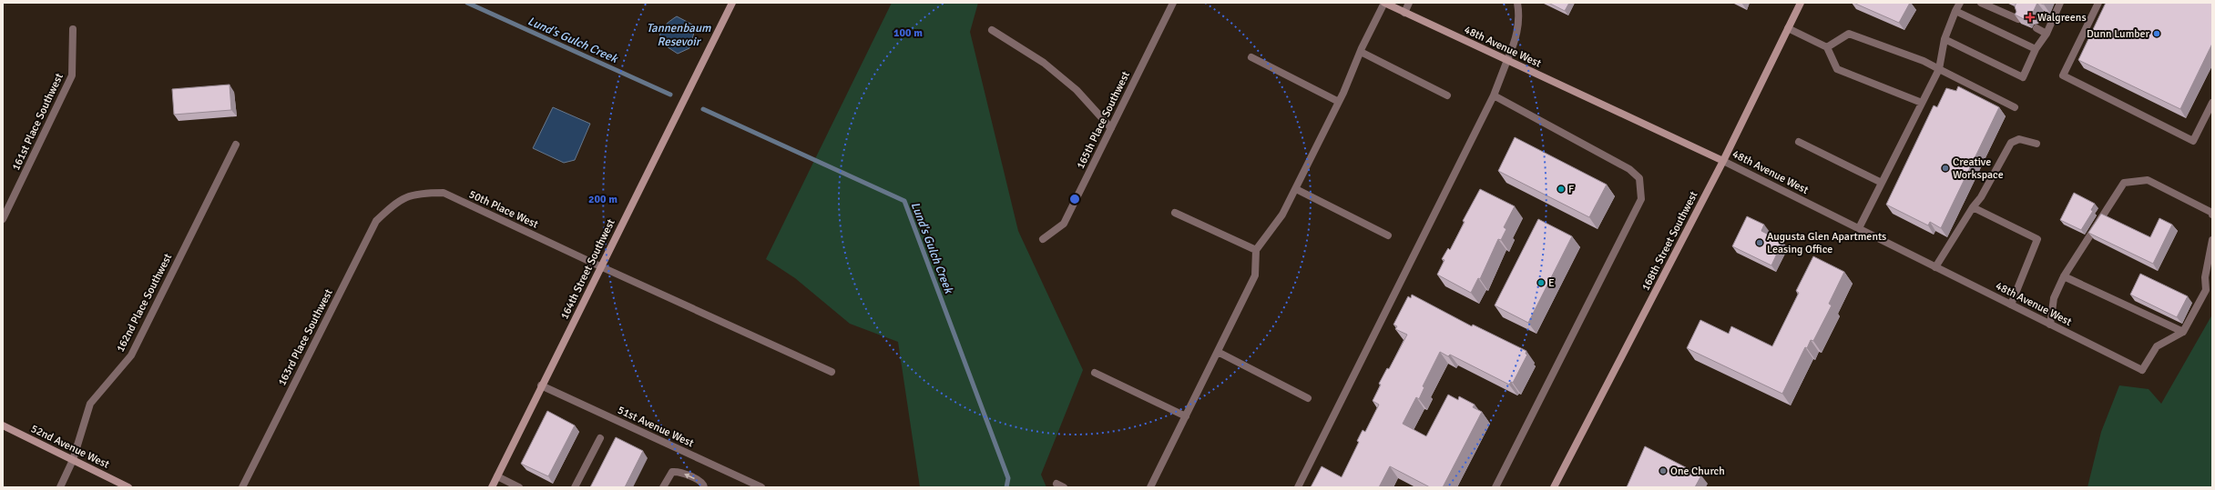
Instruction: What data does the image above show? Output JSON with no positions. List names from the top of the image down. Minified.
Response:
{"streets":{"street":["48th Avenue West","165th Place Southwest","161st Place Southwest","50th Place West","168th Street Southwest","164th Street Southwest","162nd Place Southwest","163rd Place Southwest","51st Avenue West","52nd Avenue West"]},"crossings":[["48th Avenue West","168th Street Southwest"],["50th Place West","164th Street Southwest"],["50th Place West","163rd Place Southwest"],["164th Street Southwest","51st Avenue West"],["162nd Place Southwest","52nd Avenue West"]],"water":["Tannenbaum Resevoir","Lund's Gulch Creek"],"places":{"health":["Walgreens"],"other":["Dunn Lumber","Creative Workspace","F","Augusta Glen Apartments Leasing Office","E","One Church"]},"rings":["100 m","200 m"]}
